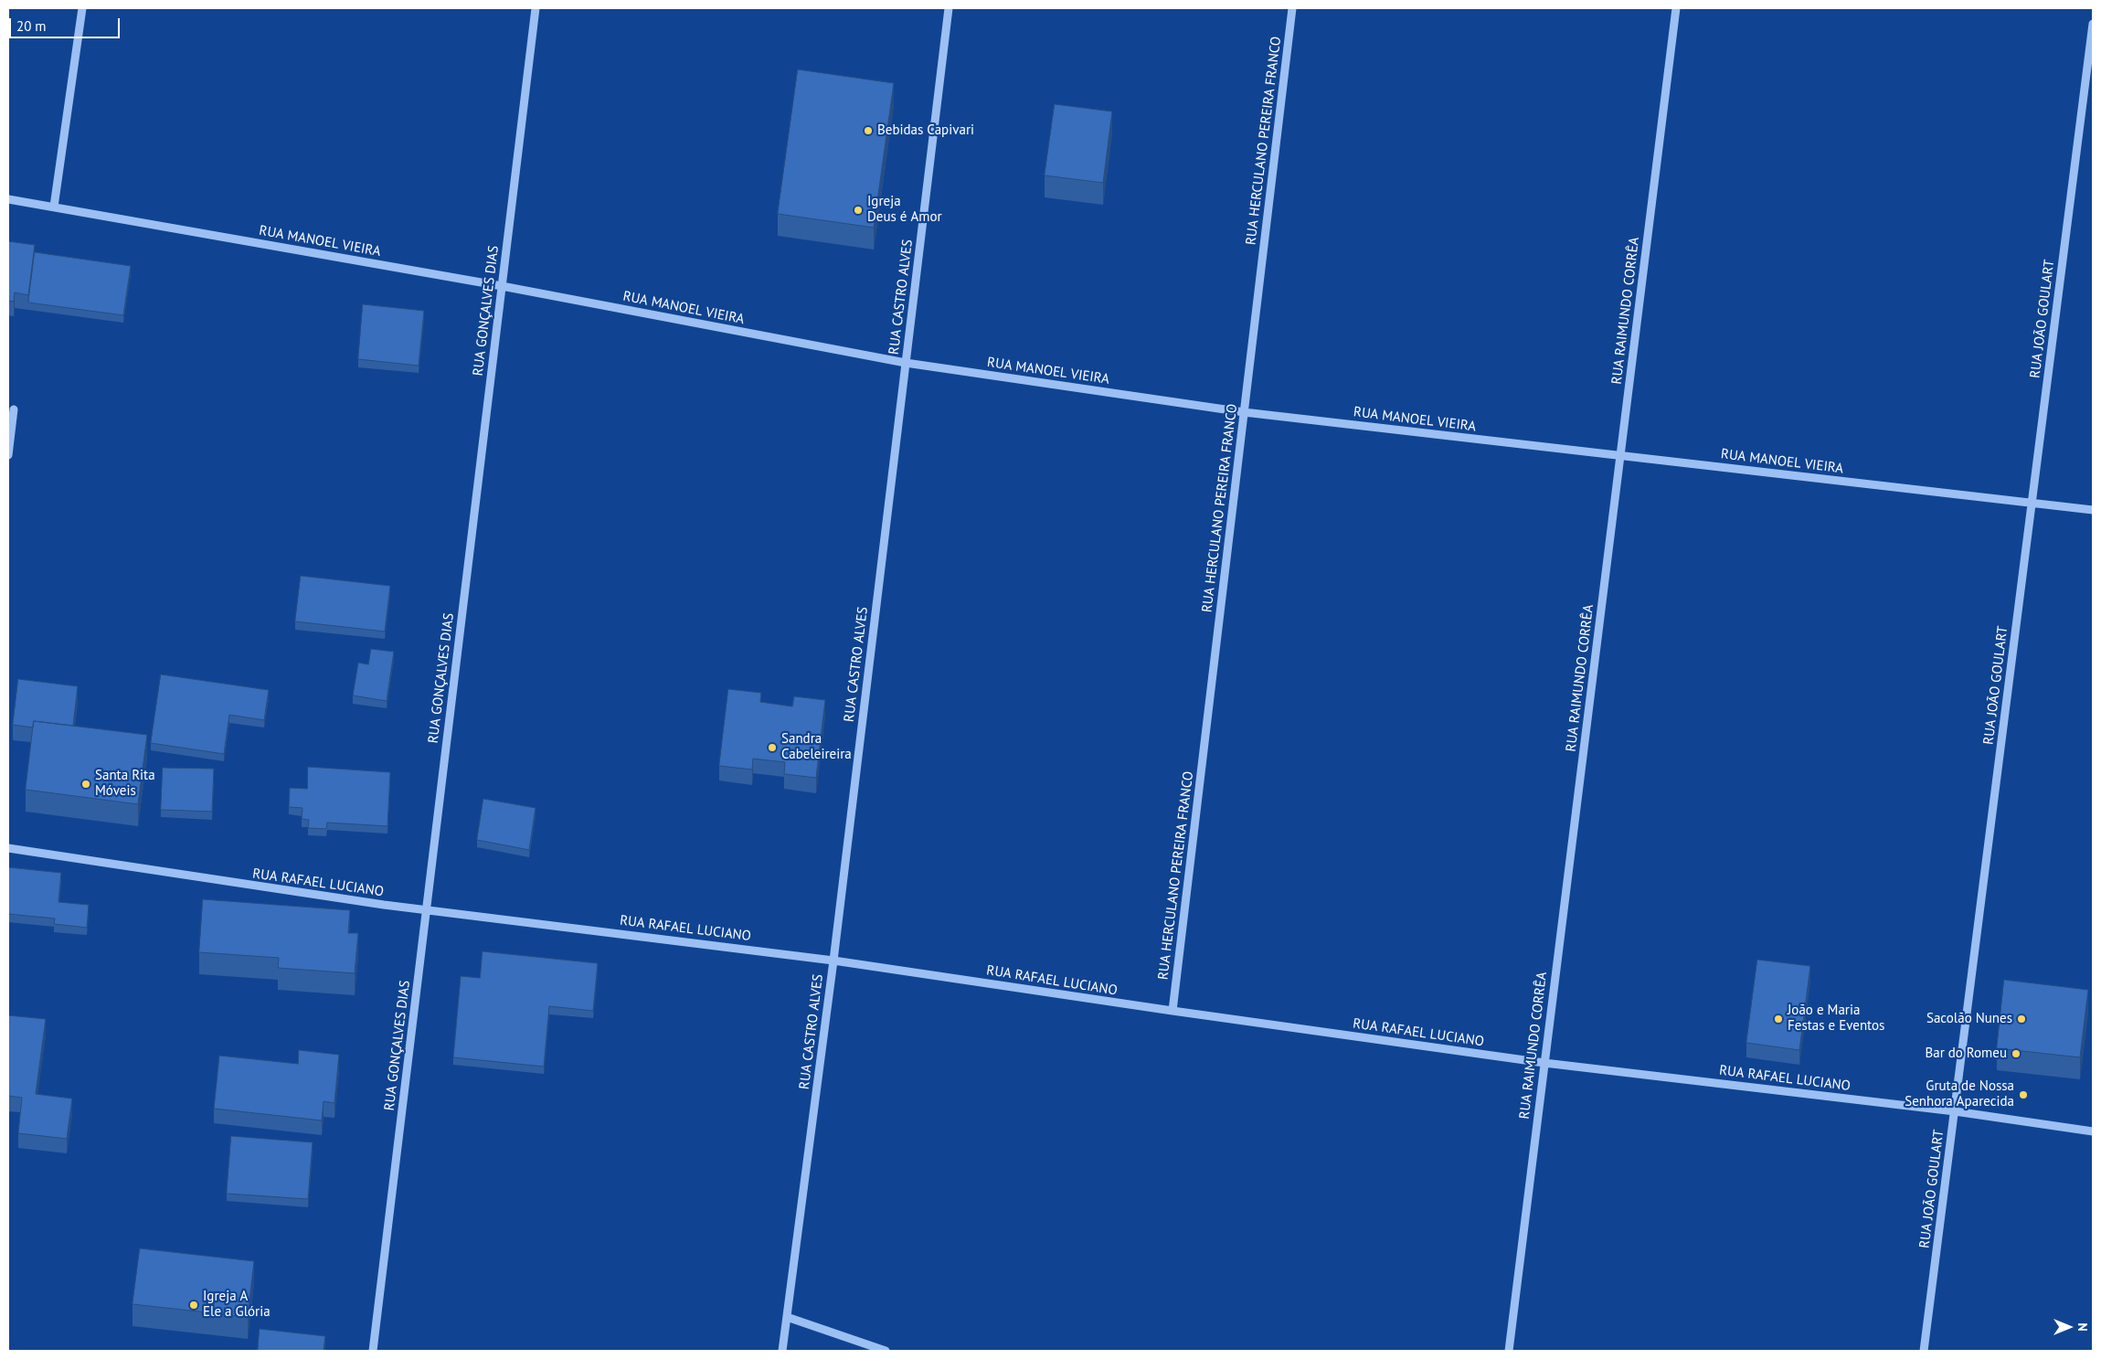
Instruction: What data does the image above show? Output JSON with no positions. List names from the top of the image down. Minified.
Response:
{"streets":{"street":["RUA HERCULANO PEREIRA FRANCO","RUA MANOEL VIEIRA","RUA CASTRO ALVES","RUA GONÇALVES DIAS","RUA RAIMUNDO CORRÊA","RUA JOÃO GOULART","RUA RAFAEL LUCIANO"]},"crossings":[["RUA HERCULANO PEREIRA FRANCO","RUA MANOEL VIEIRA"],["RUA HERCULANO PEREIRA FRANCO","RUA RAFAEL LUCIANO"],["RUA MANOEL VIEIRA","RUA CASTRO ALVES"],["RUA MANOEL VIEIRA","RUA GONÇALVES DIAS"],["RUA MANOEL VIEIRA","RUA RAIMUNDO CORRÊA"],["RUA MANOEL VIEIRA","RUA JOÃO GOULART"],["RUA CASTRO ALVES","RUA RAFAEL LUCIANO"],["RUA GONÇALVES DIAS","RUA RAFAEL LUCIANO"],["RUA RAIMUNDO CORRÊA","RUA RAFAEL LUCIANO"],["RUA JOÃO GOULART","RUA RAFAEL LUCIANO"]],"places":["Bebidas Capivari","Igreja Deus é Amor","Sandra Cabeleireira","Santa Rita Móveis","João e Maria Festas e Eventos","Sacolão Nunes","Bar do Romeu","Gruta de Nossa Senhora Aparecida","Igreja A Ele a Glória"],"scale_bar":"20 m","north":"right"}
